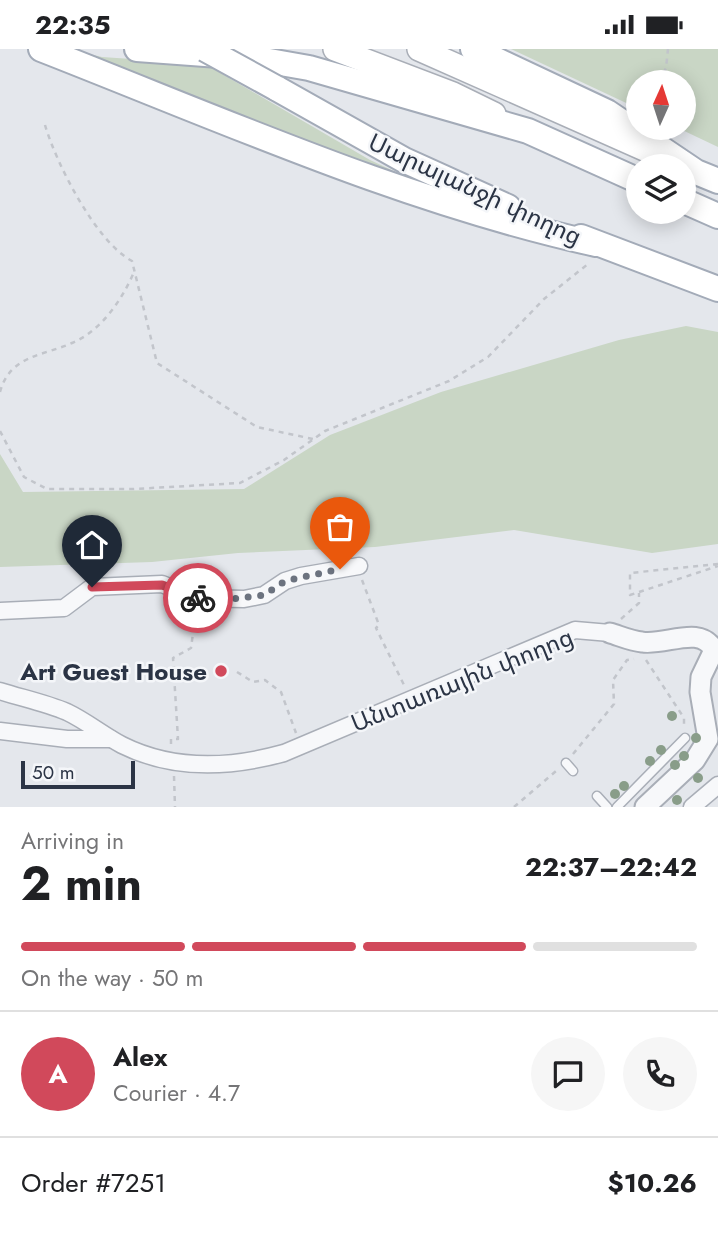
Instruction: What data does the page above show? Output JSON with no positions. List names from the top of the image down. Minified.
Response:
{"streets":{"main road":["Սարալանջի փողոց"],"street":["Անտառային փողոց"]},"places":["Art Guest House"],"scale_bar":"50 m","north":"top","page":{"status":"22:35","scale":"50 m","heading":["2 min","Arriving in","22:37–22:42"],"panel":["Alex","Courier · 4.7","Order #7251","$10.26"],"bar":"On the way · 50 m","round":"A"}}
